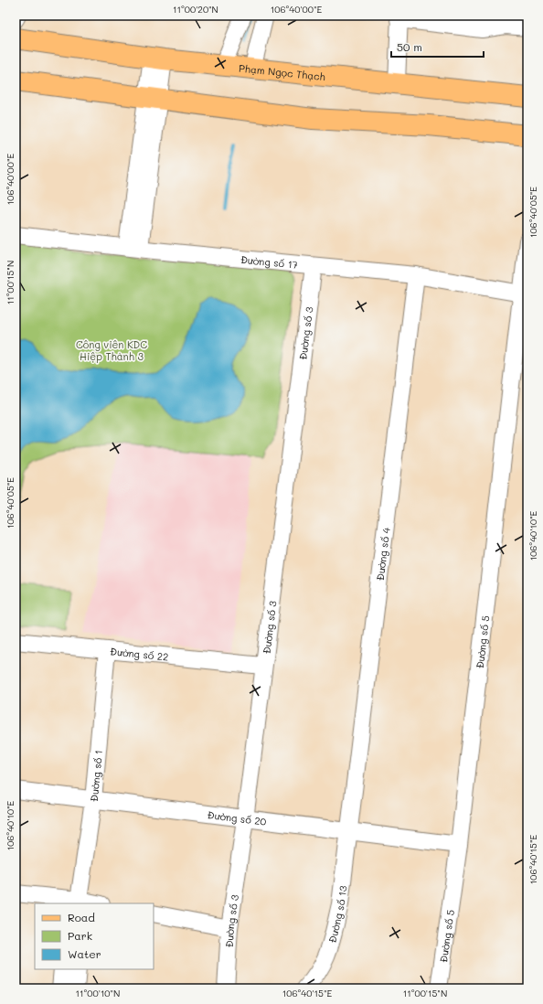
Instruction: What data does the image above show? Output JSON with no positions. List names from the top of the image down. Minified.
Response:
{"streets":{"main road":["Phạm Ngọc Thạch"],"street":["Đường số 17","Đường số 3","Đường số 4","Đường số 5","Đường số 22","Đường số 1","Đường số 20","Đường số 13"]},"crossings":[["Đường số 17","Đường số 3"],["Đường số 17","Đường số 4"],["Đường số 17","Đường số 5"],["Đường số 3","Đường số 22"],["Đường số 3","Đường số 20"],["Đường số 4","Đường số 20"],["Đường số 4","Đường số 13"],["Đường số 5","Đường số 20"],["Đường số 22","Đường số 1"],["Đường số 1","Đường số 20"],["Đường số 20","Đường số 13"]],"parks":["Công viên KDC Hiệp Thành 3"],"legend":["Road","Park","Water"],"scale_bar":"50 m","coordinates":["11°00'20\"N","106°40'00\"E","106°40'05\"E","11°00'15\"N","106°40'10\"E","106°40'15\"E","11°00'10\"N"]}
